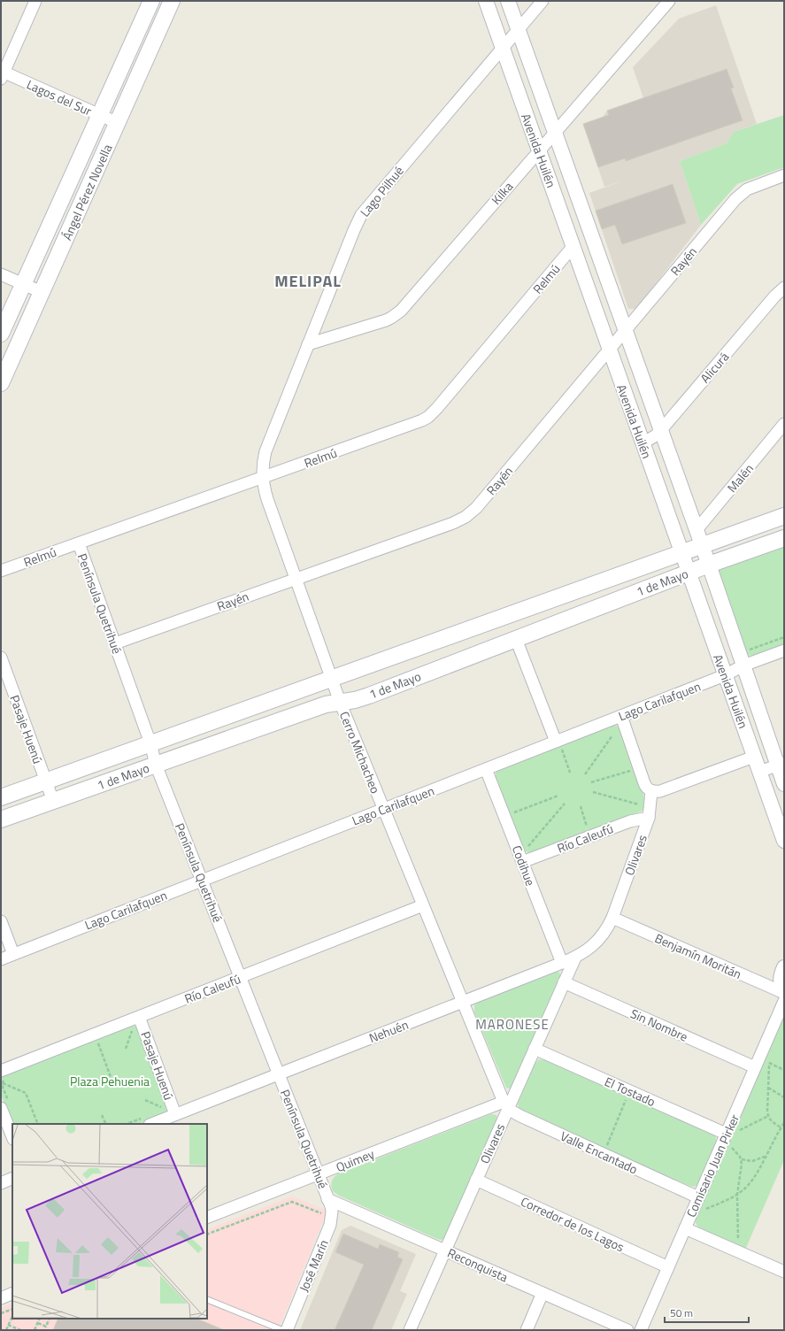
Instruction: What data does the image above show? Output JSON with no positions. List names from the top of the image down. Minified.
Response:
{"streets":{"main road":["Ángel Pérez Novella","1 de Mayo"],"street":["Lagos del Sur","Avenida Huilén","Lago Pilhué","Kilka","Rayén","Relmú","Alicurá","Malén","Península Quetrihué","Lago Carilafquen","Pasaje Huenú","Cerro Michacheo","Río Caleufú","Olivares","Codihue","Benjamín Moritán","Sin Nombre","Nehuén","El Tostado","Valle Encantado","Quimey","Comisario Juan Pirker","Corredor de los Lagos","Reconquista","José Marín"]},"crossings":[["Lagos del Sur","Ángel Pérez Novella"],["Avenida Huilén","Lago Pilhué"],["Avenida Huilén","Kilka"],["Avenida Huilén","Rayén"],["Avenida Huilén","Relmú"],["Avenida Huilén","Alicurá"],["Avenida Huilén","Malén"],["Avenida Huilén","1 de Mayo"],["Avenida Huilén","Lago Carilafquen"],["Lago Pilhué","Kilka"],["Lago Pilhué","Relmú"],["Lago Pilhué","Cerro Michacheo"],["Rayén","Península Quetrihué"],["Rayén","Cerro Michacheo"],["Relmú","Península Quetrihué"],["Relmú","Cerro Michacheo"],["1 de Mayo","Península Quetrihué"],["1 de Mayo","Pasaje Huenú"],["1 de Mayo","Cerro Michacheo"],["Península Quetrihué","Lago Carilafquen"],["Península Quetrihué","Río Caleufú"],["Península Quetrihué","Nehuén"],["Península Quetrihué","Quimey"],["Península Quetrihué","Reconquista"],["Península Quetrihué","José Marín"],["Lago Carilafquen","Cerro Michacheo"],["Lago Carilafquen","Codihue"],["Pasaje Huenú","Río Caleufú"],["Pasaje Huenú","Nehuén"],["Cerro Michacheo","Río Caleufú"],["Cerro Michacheo","Olivares"],["Cerro Michacheo","Nehuén"],["Cerro Michacheo","Valle Encantado"],["Cerro Michacheo","Quimey"],["Río Caleufú","Olivares"],["Río Caleufú","Codihue"],["Olivares","Benjamín Moritán"],["Olivares","Sin Nombre"],["Olivares","Nehuén"],["Olivares","El Tostado"],["Olivares","Valle Encantado"],["Olivares","Quimey"],["Olivares","Corredor de los Lagos"],["Olivares","Reconquista"],["Codihue","Nehuén"],["Benjamín Moritán","Nehuén"],["Sin Nombre","Comisario Juan Pirker"],["El Tostado","Comisario Juan Pirker"],["Valle Encantado","Quimey"],["Valle Encantado","Comisario Juan Pirker"],["Comisario Juan Pirker","Corredor de los Lagos"],["Reconquista","José Marín"]],"districts":["MELIPAL","MARONESE"],"parks":["Plaza Pehuenia"],"scale_bar":"50 m"}
